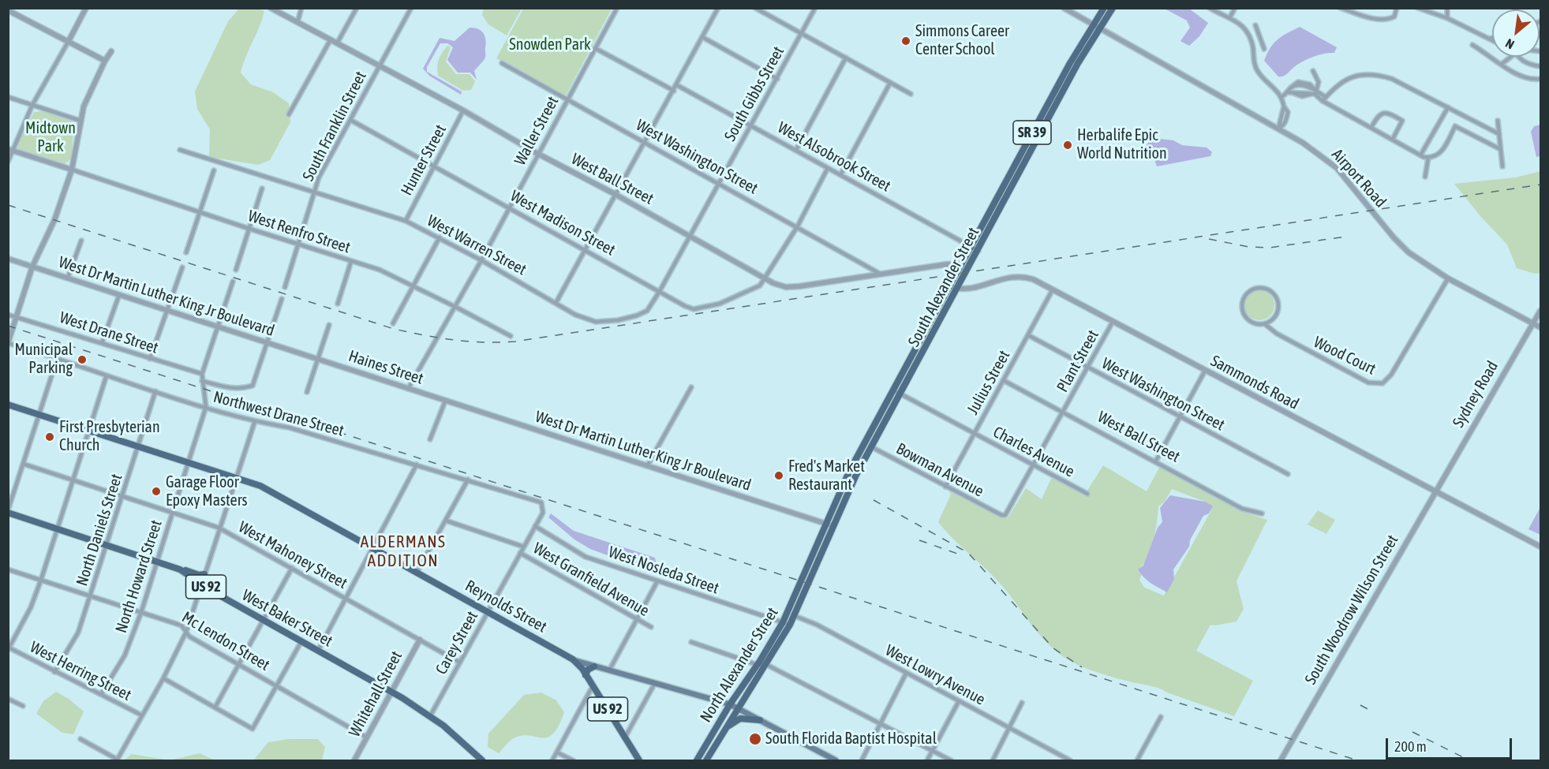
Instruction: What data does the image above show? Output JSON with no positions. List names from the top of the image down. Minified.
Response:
{"streets":{"main road":["SR 39","South Alexander Street","US 92","Reynolds Street","West Baker Street","North Alexander Street"],"street":["South Gibbs Street","South Franklin Street","Waller Street","West Washington Street","West Alsobrook Street","Hunter Street","Airport Road","West Ball Street","West Madison Street","West Renfro Street","West Warren Street","West Dr Martin Luther King Jr Boulevard","West Drane Street","Wood Court","Plant Street","Haines Street","Julius Street","Sammonds Road","Sydney Road","Northwest Drane Street","Charles Avenue","Bowman Avenue","North Daniels Street","West Mahoney Street","West Nosleda Street","North Howard Street","West Granfield Avenue","South Woodrow Wilson Street","Mc Lendon Street","Carey Street","West Herring Street","West Lowry Avenue","Whitehall Street"]},"crossings":[["South Gibbs Street","West Washington Street"],["South Gibbs Street","West Alsobrook Street"],["South Gibbs Street","West Ball Street"],["South Gibbs Street","West Madison Street"],["South Gibbs Street","West Warren Street"],["South Franklin Street","West Ball Street"],["South Franklin Street","West Madison Street"],["South Franklin Street","West Renfro Street"],["South Franklin Street","West Warren Street"],["Waller Street","West Washington Street"],["Waller Street","West Ball Street"],["Waller Street","West Madison Street"],["Waller Street","West Renfro Street"],["Waller Street","West Warren Street"],["Waller Street","Haines Street"],["West Washington Street","West Ball Street"],["West Washington Street","Plant Street"],["West Washington Street","Julius Street"],["West Alsobrook Street","South Alexander Street"],["Hunter Street","West Ball Street"],["Hunter Street","West Madison Street"],["Hunter Street","West Warren Street"],["Airport Road","South Alexander Street"],["Airport Road","Wood Court"],["Airport Road","Sydney Road"],["West Ball Street","West Madison Street"],["West Ball Street","South Alexander Street"],["West Ball Street","Plant Street"],["West Ball Street","Julius Street"],["West Madison Street","West Warren Street"],["South Alexander Street","West Dr Martin Luther King Jr Boulevard"],["South Alexander Street","Sammonds Road"],["South Alexander Street","Charles Avenue"],["South Alexander Street","Bowman Avenue"],["South Alexander Street","North Alexander Street"],["West Dr Martin Luther King Jr Boulevard","Haines Street"],["Plant Street","Sammonds Road"],["Plant Street","Charles Avenue"],["Plant Street","Bowman Avenue"],["Julius Street","Sammonds Road"],["Julius Street","Charles Avenue"],["Julius Street","Bowman Avenue"],["Sammonds Road","Sydney Road"],["Sammonds Road","South Woodrow Wilson Street"],["Sydney Road","South Woodrow Wilson Street"],["Northwest Drane Street","North Daniels Street"],["Northwest Drane Street","North Howard Street"],["Northwest Drane Street","Carey Street"],["North Daniels Street","West Mahoney Street"],["North Daniels Street","Reynolds Street"],["North Daniels Street","West Baker Street"],["North Daniels Street","Mc Lendon Street"],["North Daniels Street","West Herring Street"],["West Mahoney Street","North Howard Street"],["West Mahoney Street","Carey Street"],["West Mahoney Street","Whitehall Street"],["West Nosleda Street","Carey Street"],["West Nosleda Street","North Alexander Street"],["North Howard Street","Reynolds Street"],["North Howard Street","West Baker Street"],["North Howard Street","Mc Lendon Street"],["North Howard Street","West Herring Street"],["West Granfield Avenue","Carey Street"],["US 92","Reynolds Street"],["US 92","West Baker Street"],["Reynolds Street","Carey Street"],["Reynolds Street","North Alexander Street"],["West Baker Street","Carey Street"],["West Baker Street","Whitehall Street"],["Mc Lendon Street","Whitehall Street"],["North Alexander Street","West Lowry Avenue"]],"districts":["ALDERMANS ADDITION"],"parks":["Snowden Park","Midtown Park"],"places":["Simmons Career Center School","Herbalife Epic World Nutrition","Municipal Parking","First Presbyterian Church","Fred's Market Restaurant","Garage Floor Epoxy Masters","South Florida Baptist Hospital"],"scale_bar":"200 m","north":"bottom left"}
